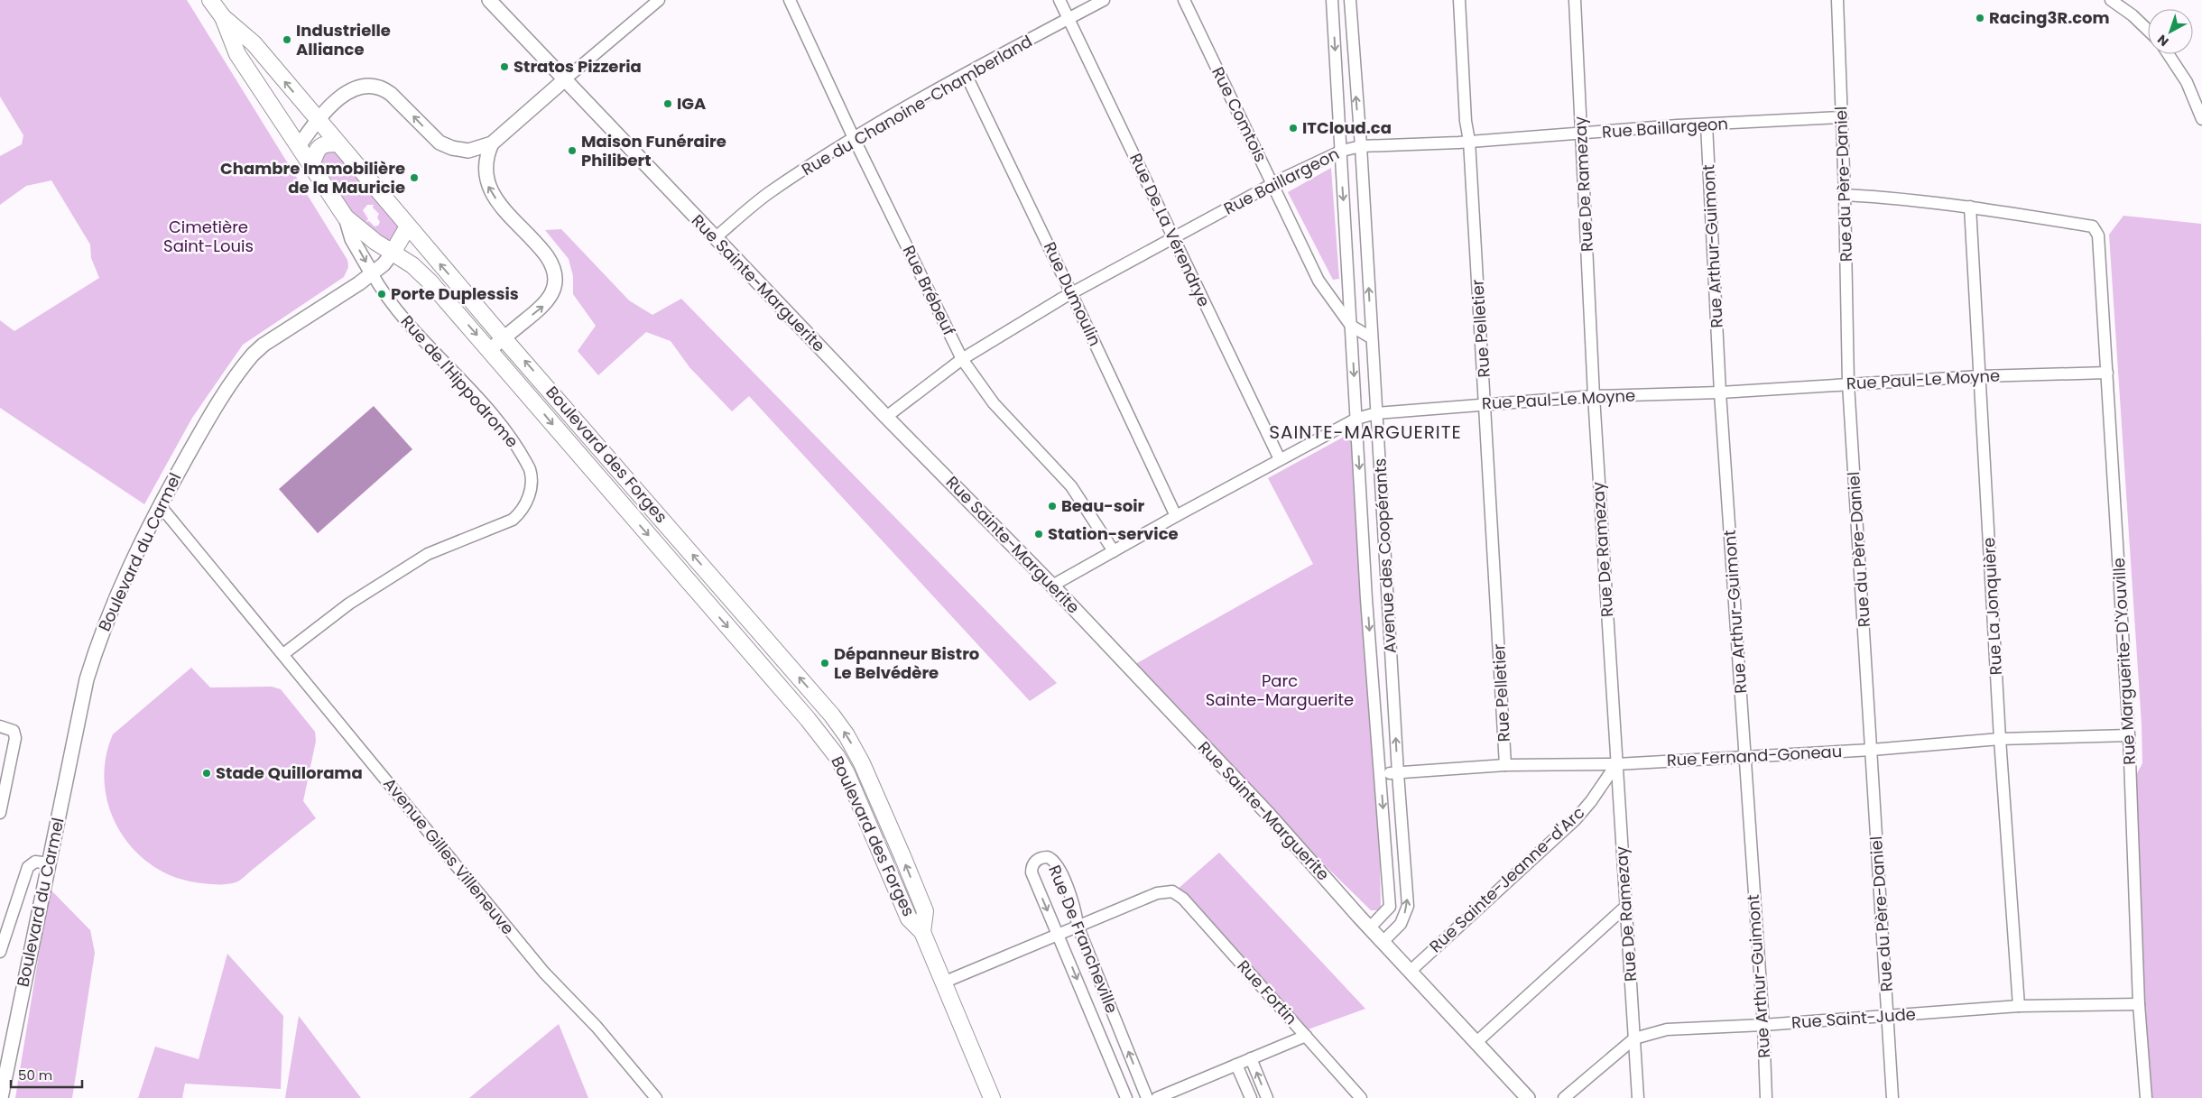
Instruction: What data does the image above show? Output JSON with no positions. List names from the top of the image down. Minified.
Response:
{"streets":{"main road":["Boulevard des Forges"],"street":["Rue du Chanoine-Chamberland","Rue Comtois","Rue Baillargeon","Rue De Ramezay","Rue du Père-Daniel","Rue De La Vérendrye","Rue Arthur-Guimont","Rue Sainte-Marguerite","Rue Brébeuf","Rue Dumoulin","Rue Pelletier","Rue Paul-Le Moyne","Rue de l'Hippodrome","Boulevard du Carmel","Avenue des Coopérants","Rue La Jonquière","Rue Marguerite-D'Youville","Rue Fernand-Goneau","Avenue Gilles Villeneuve","Rue Sainte-Jeanne-d'Arc","Rue De Francheville","Rue Fortin","Rue Saint-Jude"]},"crossings":[["Rue du Chanoine-Chamberland","Rue De La Vérendrye"],["Rue du Chanoine-Chamberland","Rue Sainte-Marguerite"],["Rue du Chanoine-Chamberland","Rue Brébeuf"],["Rue du Chanoine-Chamberland","Rue Dumoulin"],["Rue Comtois","Rue Baillargeon"],["Rue Comtois","Avenue des Coopérants"],["Rue Baillargeon","Rue De Ramezay"],["Rue Baillargeon","Rue du Père-Daniel"],["Rue Baillargeon","Rue De La Vérendrye"],["Rue Baillargeon","Rue Arthur-Guimont"],["Rue Baillargeon","Rue Sainte-Marguerite"],["Rue Baillargeon","Rue Brébeuf"],["Rue Baillargeon","Rue Dumoulin"],["Rue Baillargeon","Rue Pelletier"],["Rue Baillargeon","Avenue des Coopérants"],["Rue De Ramezay","Rue Paul-Le Moyne"],["Rue De Ramezay","Rue Fernand-Goneau"],["Rue De Ramezay","Rue Sainte-Jeanne-d'Arc"],["Rue De Ramezay","Rue Saint-Jude"],["Rue du Père-Daniel","Rue Paul-Le Moyne"],["Rue du Père-Daniel","Rue Fernand-Goneau"],["Rue du Père-Daniel","Rue Saint-Jude"],["Rue De La Vérendrye","Rue Paul-Le Moyne"],["Rue Arthur-Guimont","Rue Paul-Le Moyne"],["Rue Arthur-Guimont","Rue Fernand-Goneau"],["Rue Arthur-Guimont","Rue Saint-Jude"],["Rue Sainte-Marguerite","Rue Paul-Le Moyne"],["Rue Sainte-Marguerite","Avenue des Coopérants"],["Rue Sainte-Marguerite","Rue Sainte-Jeanne-d'Arc"],["Rue Brébeuf","Rue Paul-Le Moyne"],["Rue Dumoulin","Rue Paul-Le Moyne"],["Rue Pelletier","Rue Paul-Le Moyne"],["Rue Pelletier","Rue Fernand-Goneau"],["Rue Paul-Le Moyne","Avenue des Coopérants"],["Rue Paul-Le Moyne","Rue La Jonquière"],["Rue Paul-Le Moyne","Rue Marguerite-D'Youville"],["Rue de l'Hippodrome","Boulevard du Carmel"],["Rue de l'Hippodrome","Avenue Gilles Villeneuve"],["Boulevard des Forges","Boulevard du Carmel"],["Boulevard du Carmel","Avenue Gilles Villeneuve"],["Avenue des Coopérants","Rue Fernand-Goneau"],["Rue La Jonquière","Rue Marguerite-D'Youville"],["Rue La Jonquière","Rue Fernand-Goneau"],["Rue La Jonquière","Rue Saint-Jude"],["Rue Marguerite-D'Youville","Rue Fernand-Goneau"],["Rue Marguerite-D'Youville","Rue Saint-Jude"],["Rue Fernand-Goneau","Rue Sainte-Jeanne-d'Arc"],["Rue De Francheville","Rue Fortin"]],"districts":["SAINTE-MARGUERITE"],"parks":["Cimetière Saint-Louis","Parc Sainte-Marguerite"],"places":["Racing3R.com","Industrielle Alliance","Stratos Pizzeria","IGA","ITCloud.ca","Maison Funéraire Philibert","Chambre Immobilière de la Mauricie","Porte Duplessis","Beau-soir","Station-service","Dépanneur Bistro Le Belvédère","Stade Quillorama"],"scale_bar":"50 m","north":"bottom left"}
